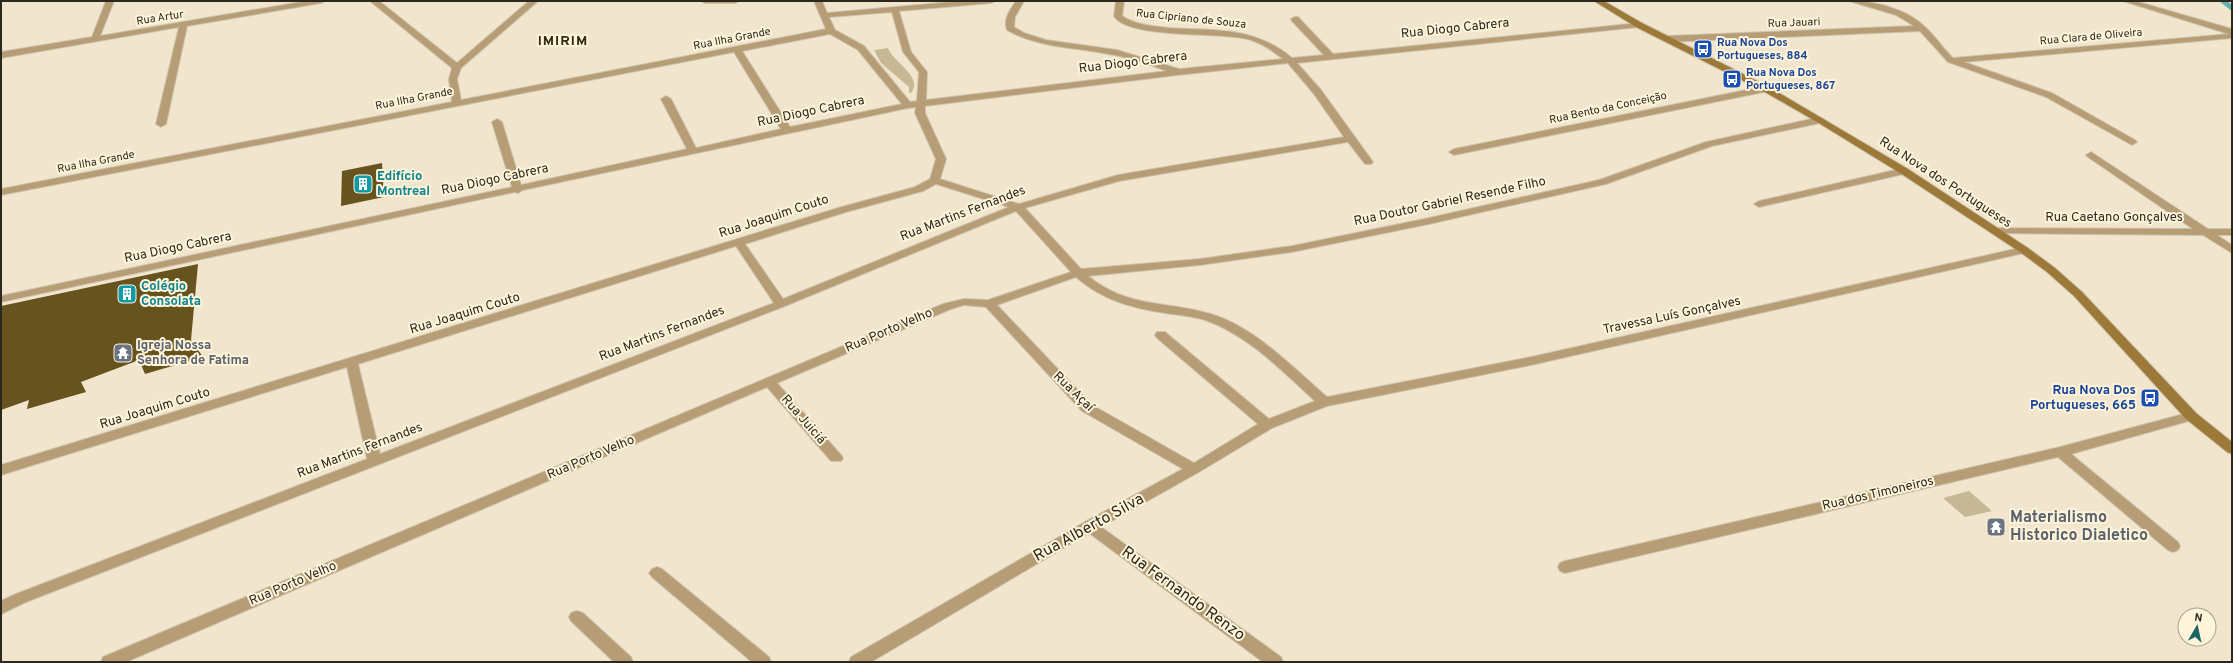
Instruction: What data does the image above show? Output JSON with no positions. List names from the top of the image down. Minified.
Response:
{"streets":{"street":["Rua Artur","Rua Cipriano de Souza","Rua Jauari","Rua Diogo Cabrera","Rua Clara de Oliveira","Rua Ilha Grande","Rua Bento da Conceição","Rua Nova dos Portugueses","Rua Doutor Gabriel Resende Filho","Rua Martins Fernandes","Rua Joaquim Couto","Rua Caetano Gonçalves","Travessa Luís Gonçalves","Rua Porto Velho","Rua Açaí","Rua Juiciá","Rua dos Timoneiros","Rua Alberto Silva","Rua Fernando Renzo"]},"crossings":[["Rua Cipriano de Souza","Rua Diogo Cabrera"],["Rua Cipriano de Souza","Rua Martins Fernandes"],["Rua Jauari","Rua Nova dos Portugueses"],["Rua Diogo Cabrera","Rua Nova dos Portugueses"],["Rua Bento da Conceição","Rua Nova dos Portugueses"],["Rua Nova dos Portugueses","Rua Doutor Gabriel Resende Filho"],["Rua Nova dos Portugueses","Rua Caetano Gonçalves"],["Rua Nova dos Portugueses","Travessa Luís Gonçalves"],["Rua Nova dos Portugueses","Rua dos Timoneiros"],["Rua Doutor Gabriel Resende Filho","Rua Porto Velho"],["Travessa Luís Gonçalves","Rua Alberto Silva"],["Rua Porto Velho","Rua Açaí"],["Rua Porto Velho","Rua Juiciá"],["Rua Açaí","Rua Alberto Silva"],["Rua Alberto Silva","Rua Fernando Renzo"]],"districts":["IMIRIM"],"places":{"bus stop":["Rua Nova Dos Portugueses, 884","Rua Nova Dos Portugueses, 867","Rua Nova Dos Portugueses, 665"],"building":["Edifício Montreal","Colégio Consolata"],"temple":["Igreja Nossa Senhora de Fatima","Materialismo Historico Dialetico"]},"north":"top"}
